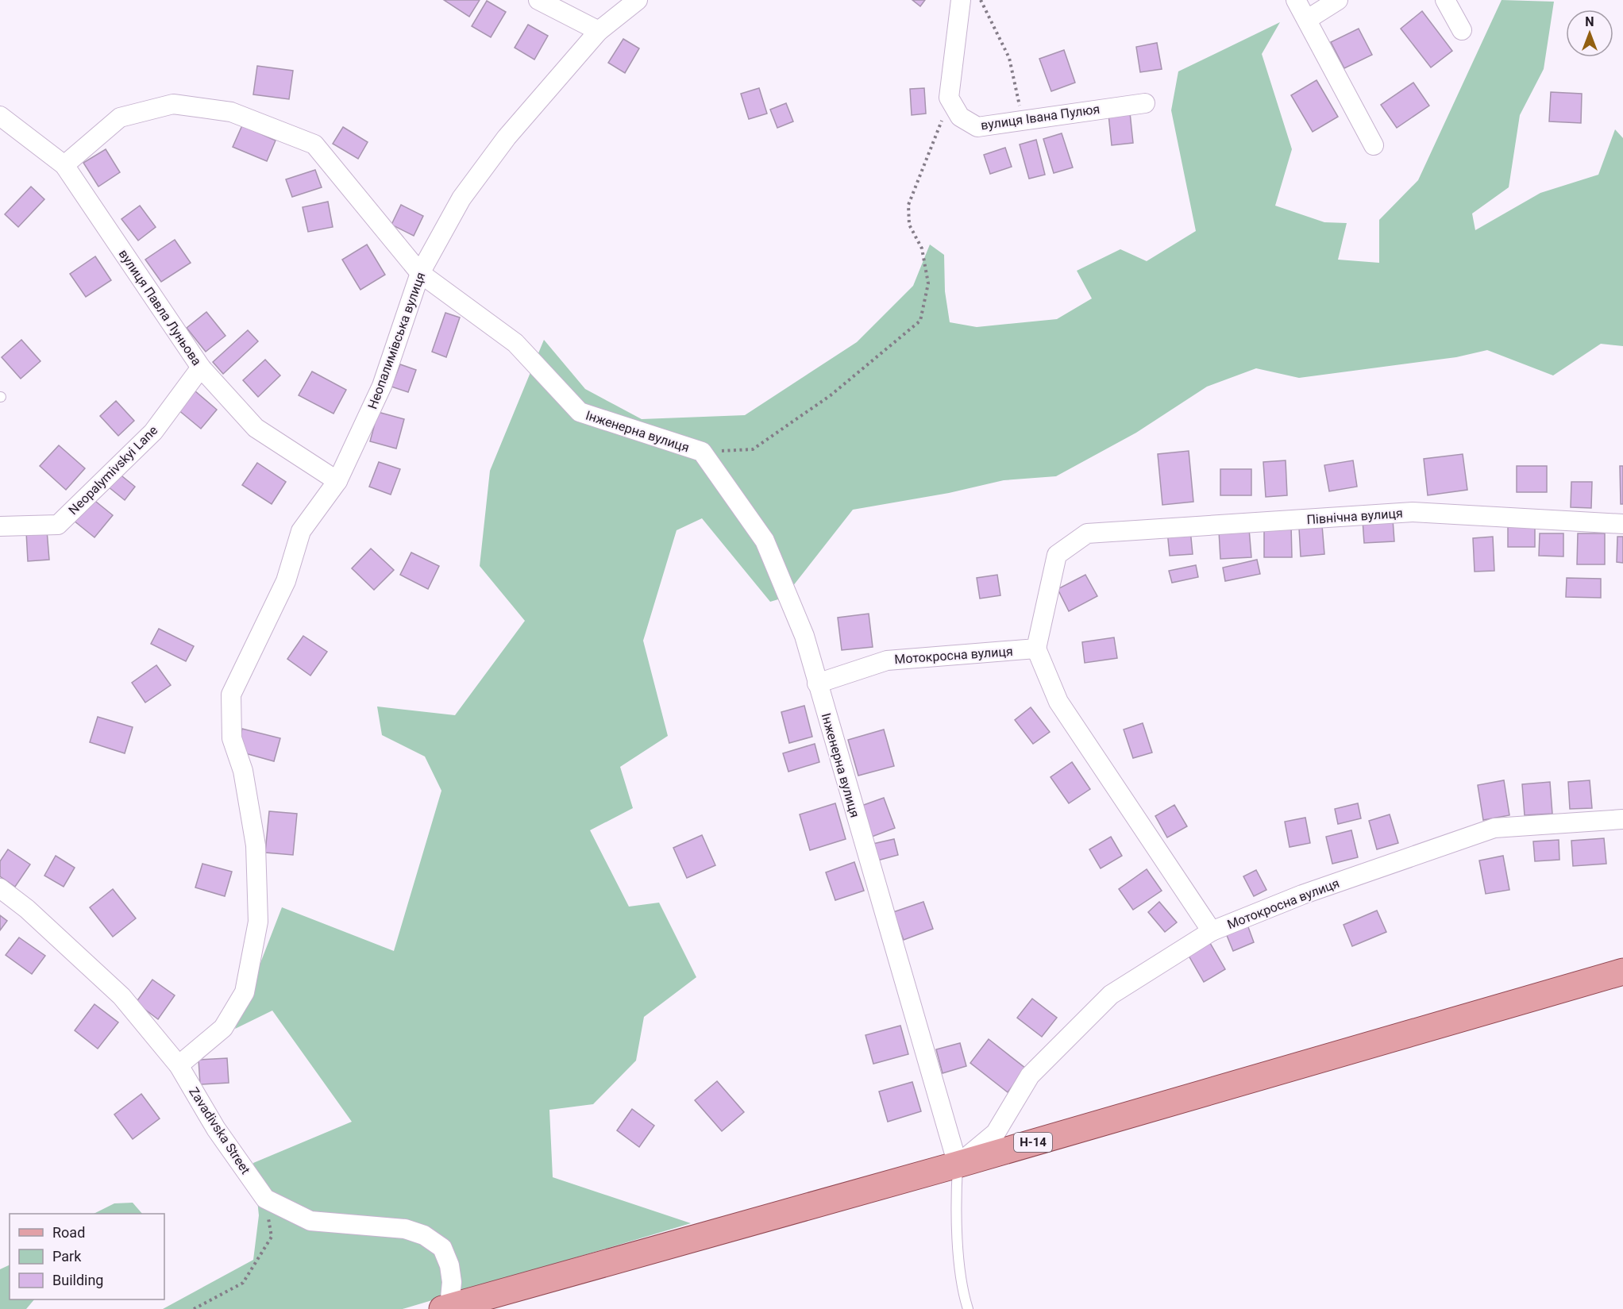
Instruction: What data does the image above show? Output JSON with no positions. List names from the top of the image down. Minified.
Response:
{"streets":{"main road":["Н-14"],"street":["вулиця Івана Пулюя","вулиця Павла Луньова","Неопалимівська вулиця","Інженерна вулиця","Neopalymivskyi Lane","Північна вулиця","Мотокросна вулиця","Zavadivska Street"]},"crossings":[["вулиця Павла Луньова","Неопалимівська вулиця"],["вулиця Павла Луньова","Інженерна вулиця"],["вулиця Павла Луньова","Neopalymivskyi Lane"],["Неопалимівська вулиця","Інженерна вулиця"],["Неопалимівська вулиця","Zavadivska Street"],["Інженерна вулиця","Мотокросна вулиця"],["Інженерна вулиця","Н-14"],["Північна вулиця","Мотокросна вулиця"],["Zavadivska Street","Н-14"]],"legend":["Road","Park","Building"],"north":"top"}
